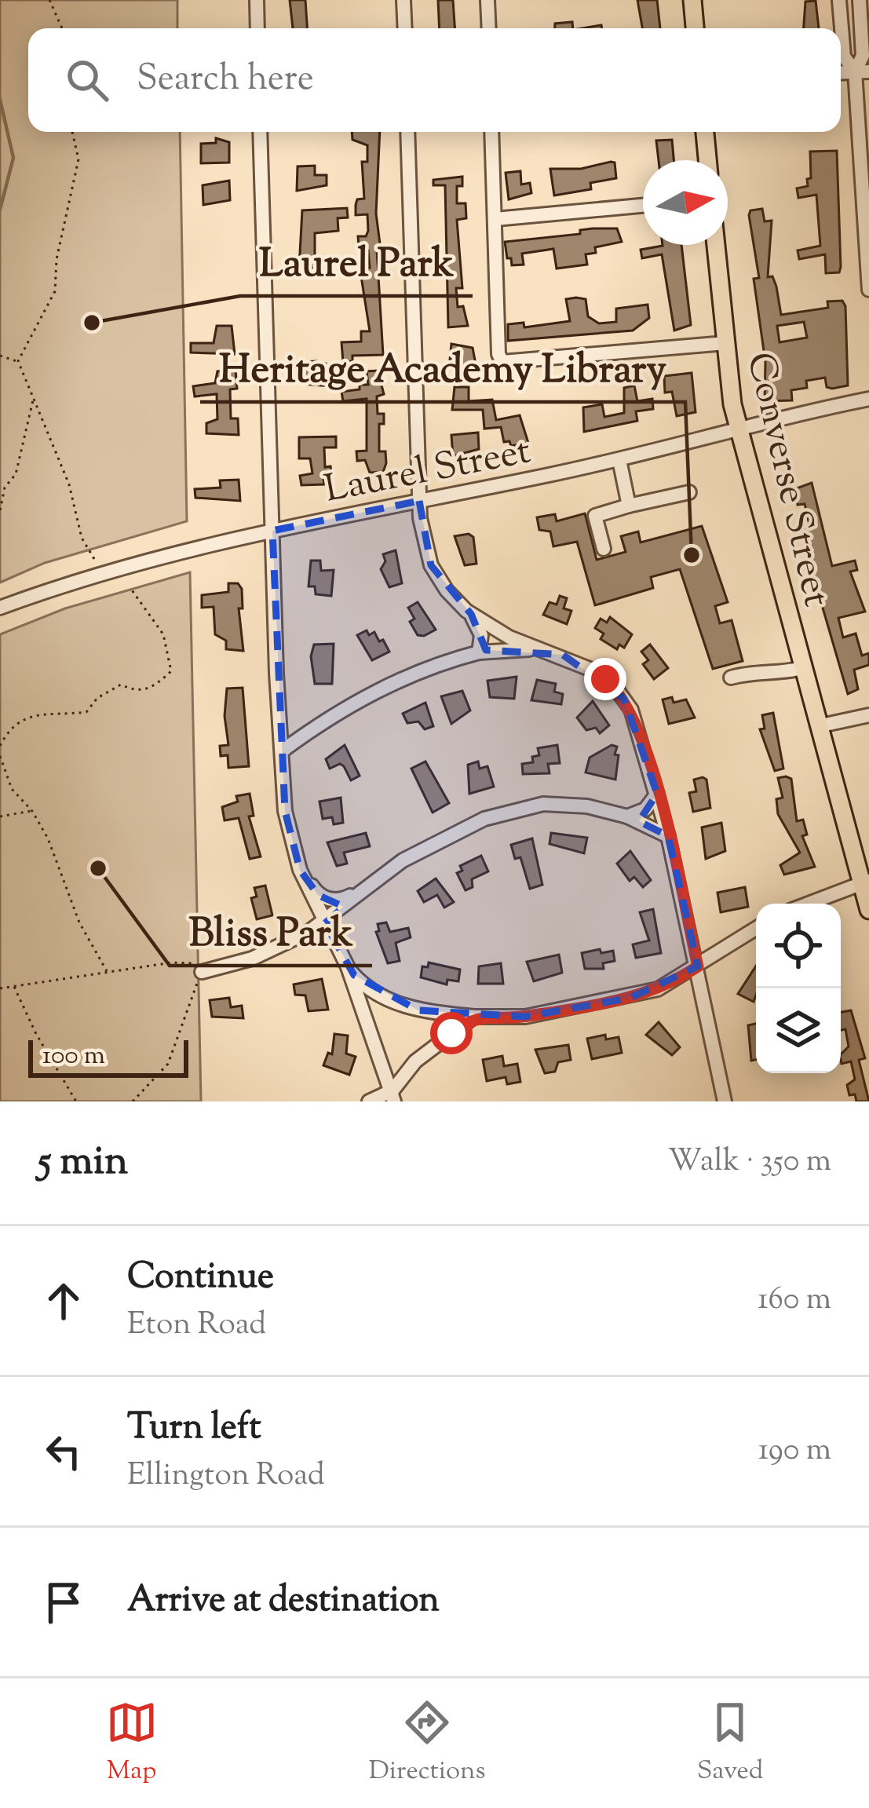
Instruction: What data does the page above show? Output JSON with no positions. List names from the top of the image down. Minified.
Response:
{"streets":{"main road":["Converse Street"],"street":["Laurel Street"]},"crossings":[["Laurel Street","Converse Street"]],"places":["Laurel Park","Heritage Academy Library","Bliss Park"],"scale_bar":"100 m","north":"right","page":{"search":"Search here","scale":"100 m","heading":["5 min","Walk · 350 m"],"list":[["Continue","Eton Road","160 m"],["Turn left","Ellington Road","190 m"],"Arrive at destination"],"nav":["Map","Directions","Saved"]}}
